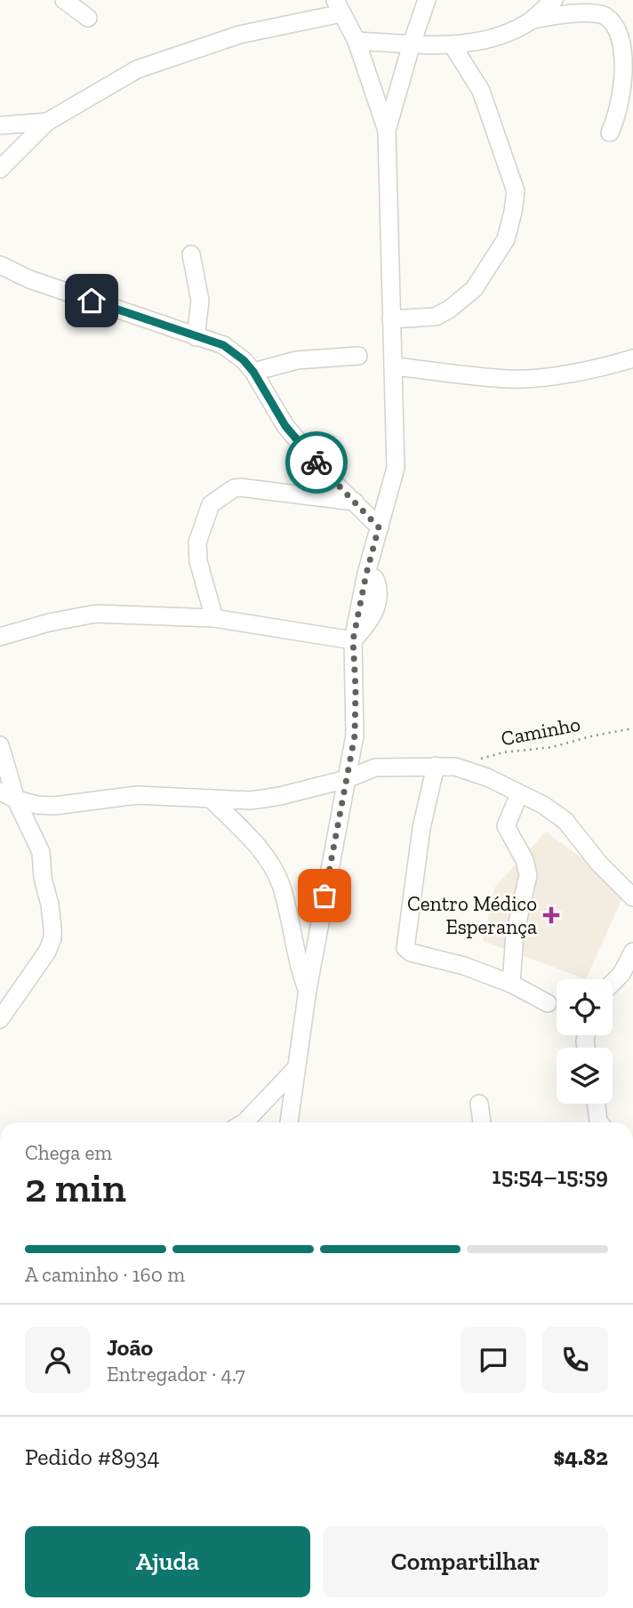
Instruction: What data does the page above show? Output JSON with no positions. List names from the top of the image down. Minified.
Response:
{"streets":{"path":["Caminho"]},"places":{"health":["Centro Médico Esperança"]},"page":{"heading":["2 min","Chega em","15:54–15:59"],"panel":["João","Entregador · 4.7","Pedido #8934","$4.82"],"bar":"A caminho · 160 m","buttons":["Ajuda","Compartilhar"]}}
